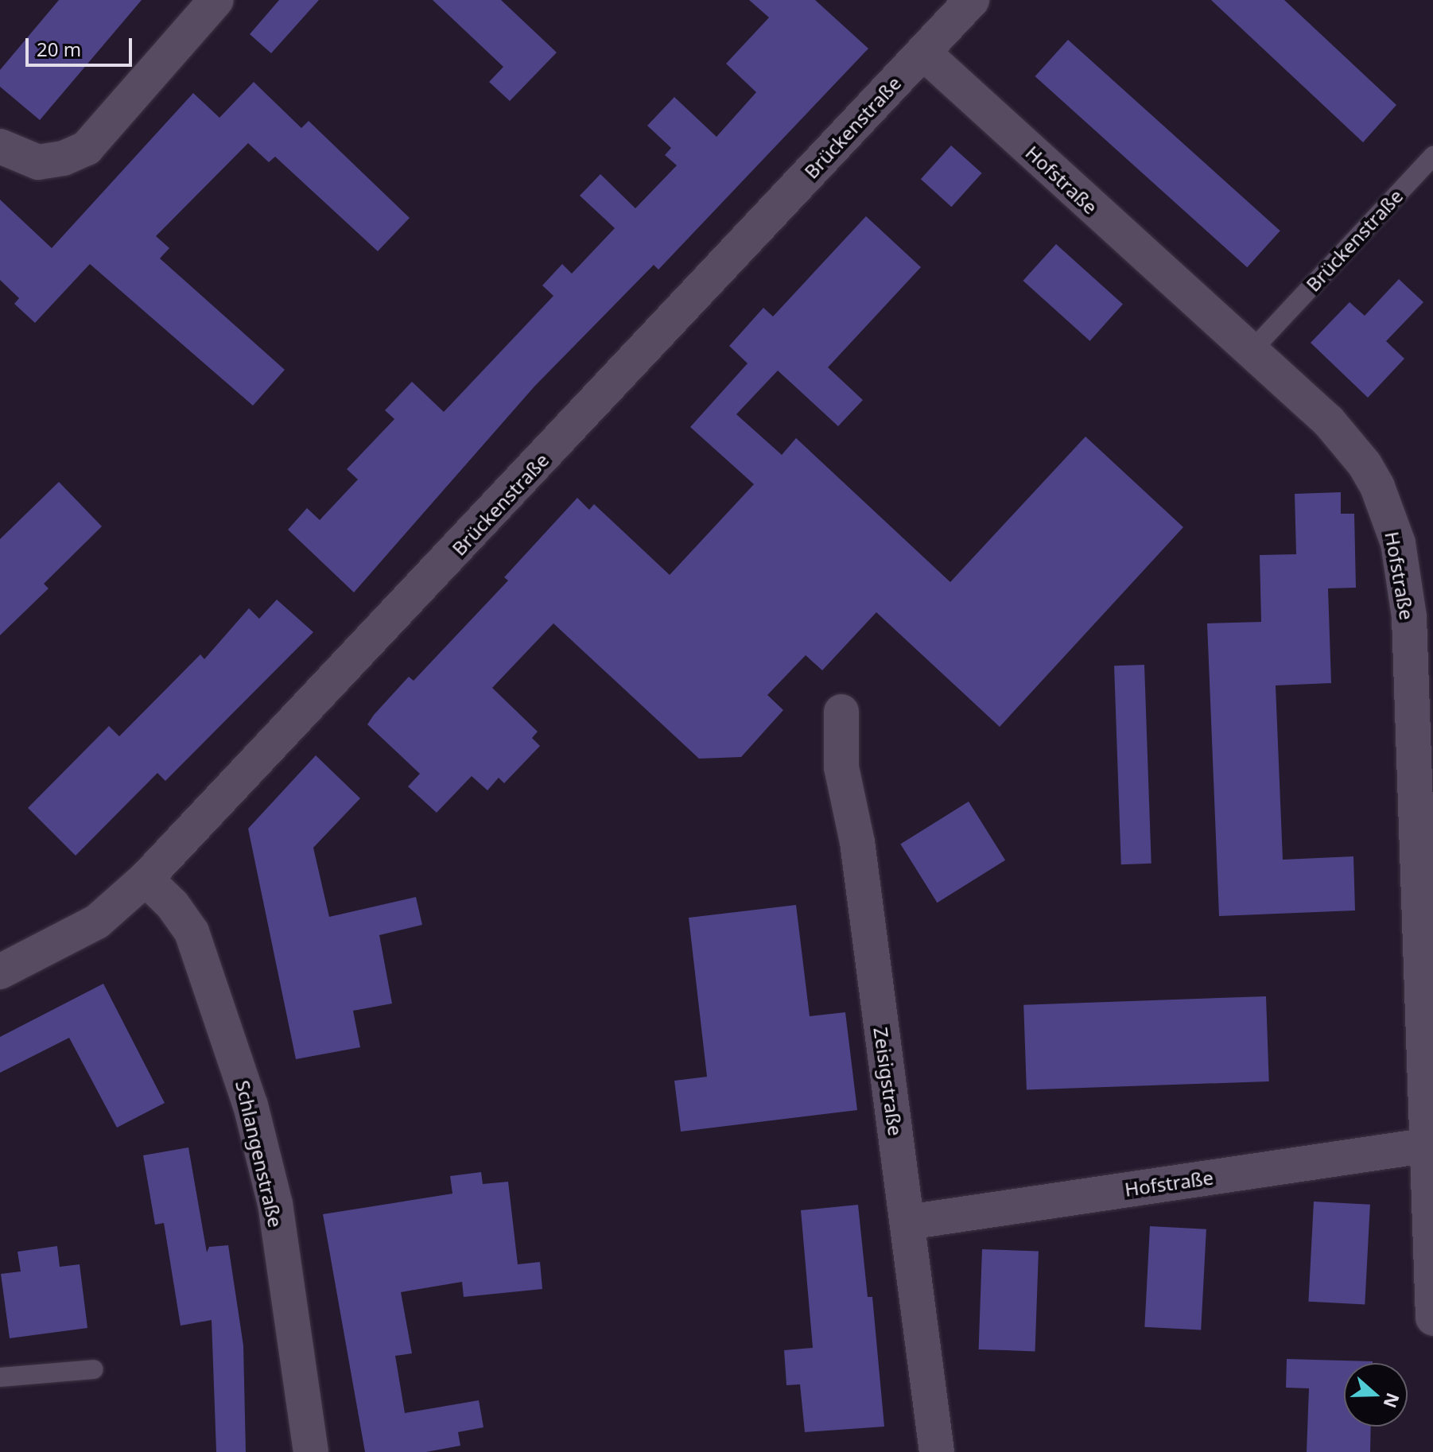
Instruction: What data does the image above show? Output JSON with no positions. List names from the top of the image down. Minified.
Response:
{"streets":{"street":["Brückenstraße","Hofstraße","Zeisigstraße","Schlangenstraße"]},"crossings":[["Brückenstraße","Hofstraße"],["Brückenstraße","Schlangenstraße"],["Hofstraße","Zeisigstraße"]],"scale_bar":"20 m","north":"right"}
